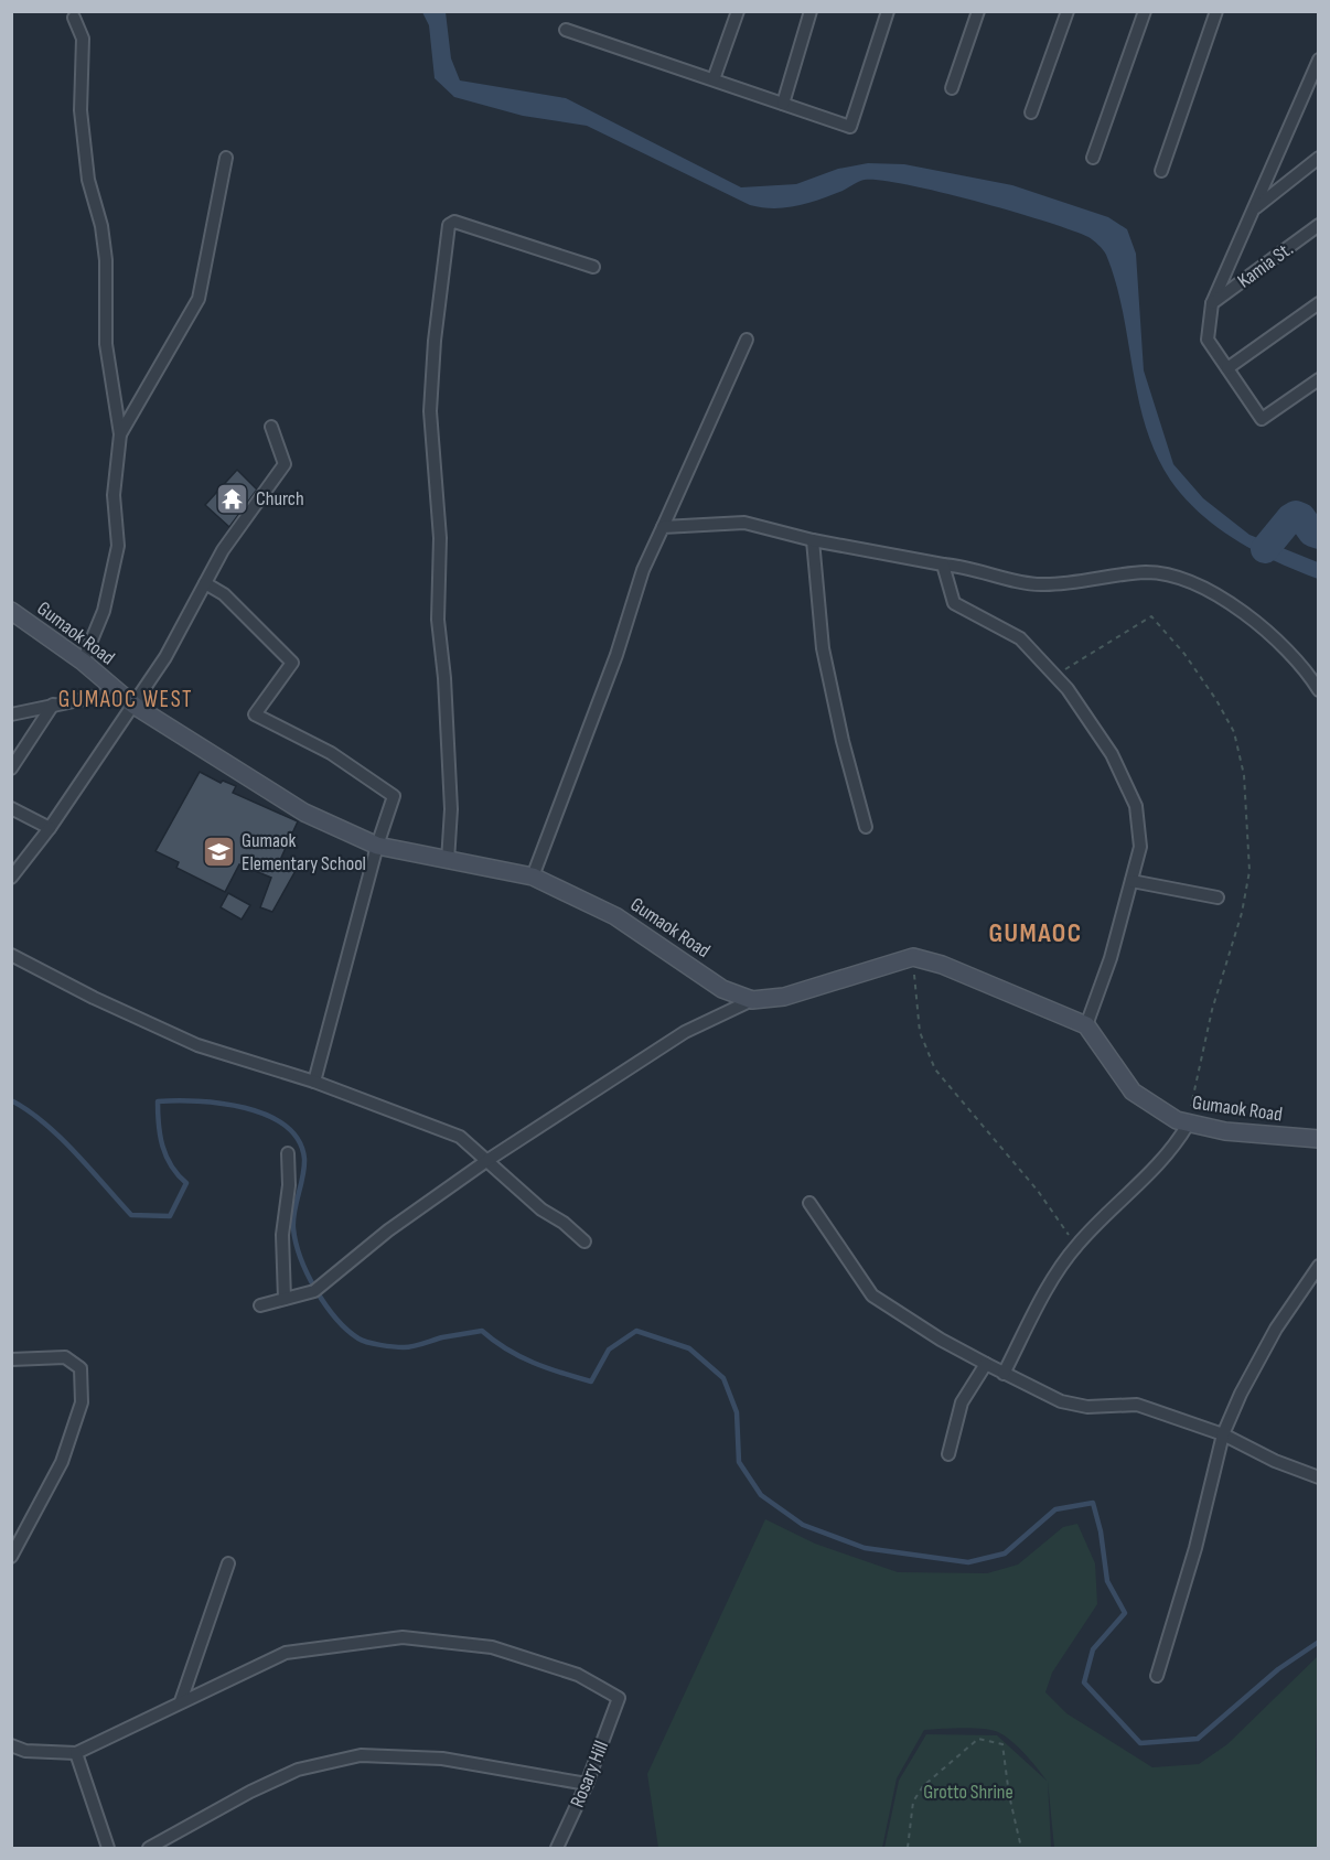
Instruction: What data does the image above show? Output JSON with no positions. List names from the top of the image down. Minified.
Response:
{"streets":{"street":["Kamia St.","Gumaok Road","Rosary Hill"]},"districts":["GUMAOC WEST","GUMAOC"],"parks":["Grotto Shrine"],"places":{"temple":["Church"],"school or university":["Gumaok Elementary School"]}}
